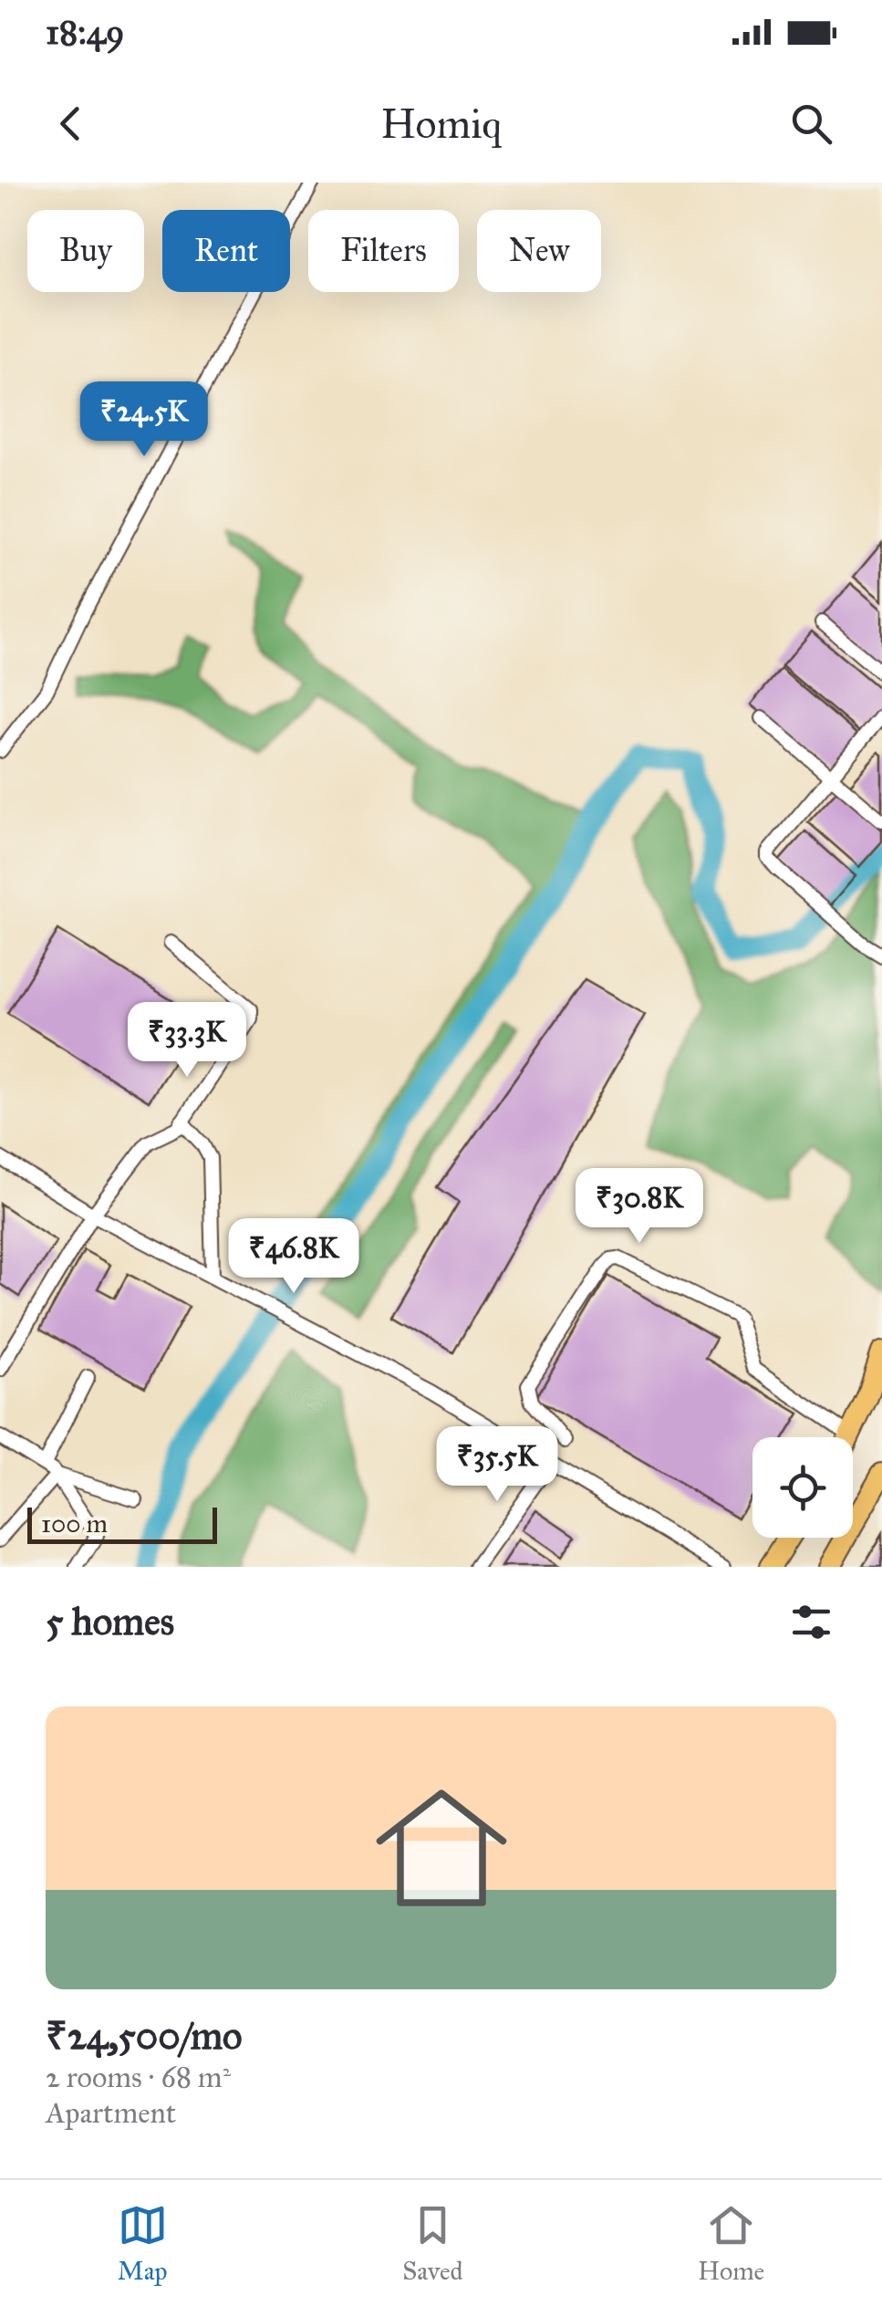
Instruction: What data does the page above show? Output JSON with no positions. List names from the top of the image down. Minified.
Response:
{"scale_bar":"100 m","page":{"status":"18:49","header":"Homiq","chip":["Buy","Rent","Filters","New"],"price":["₹24.5K","₹33.3K","₹30.8K","₹46.8K","₹35.5K"],"scale":"100 m","heading":"5 homes","list":[{"name":"₹24,500/mo","note":"2 rooms · 68 m² · Apartment"}],"tabs":["Map","Saved","Home"]}}
